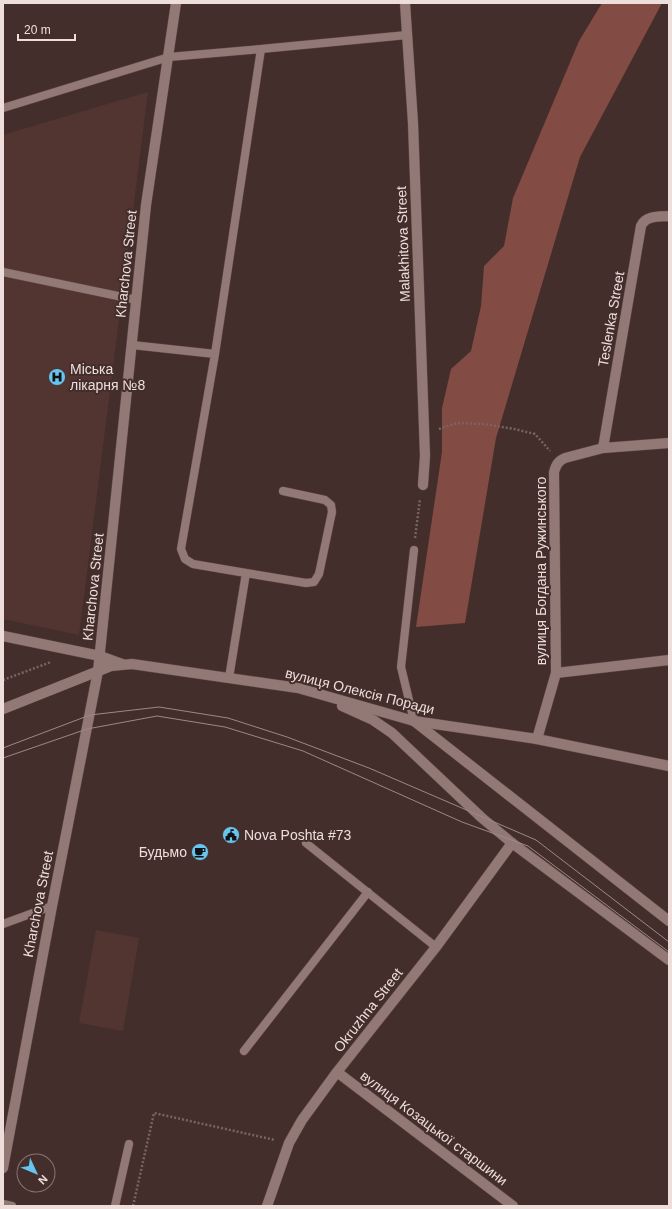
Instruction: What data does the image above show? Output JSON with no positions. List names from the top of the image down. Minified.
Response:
{"streets":{"street":["Malakhitova Street","Kharchova Street","Teslenka Street","вулиця Богдана Ружинського","вулиця Олексія Поради","Okruzhna Street","вулиця Козацької старшини"]},"crossings":[["Kharchova Street","вулиця Олексія Поради"],["Teslenka Street","вулиця Богдана Ружинського"],["вулиця Богдана Ружинського","вулиця Олексія Поради"],["Okruzhna Street","вулиця Козацької старшини"]],"places":{"hospital":["Міська лікарня №8"],"public building":["Nova Poshta #73"],"cafe":["Будьмо"]},"scale_bar":"20 m","north":"bottom right"}
